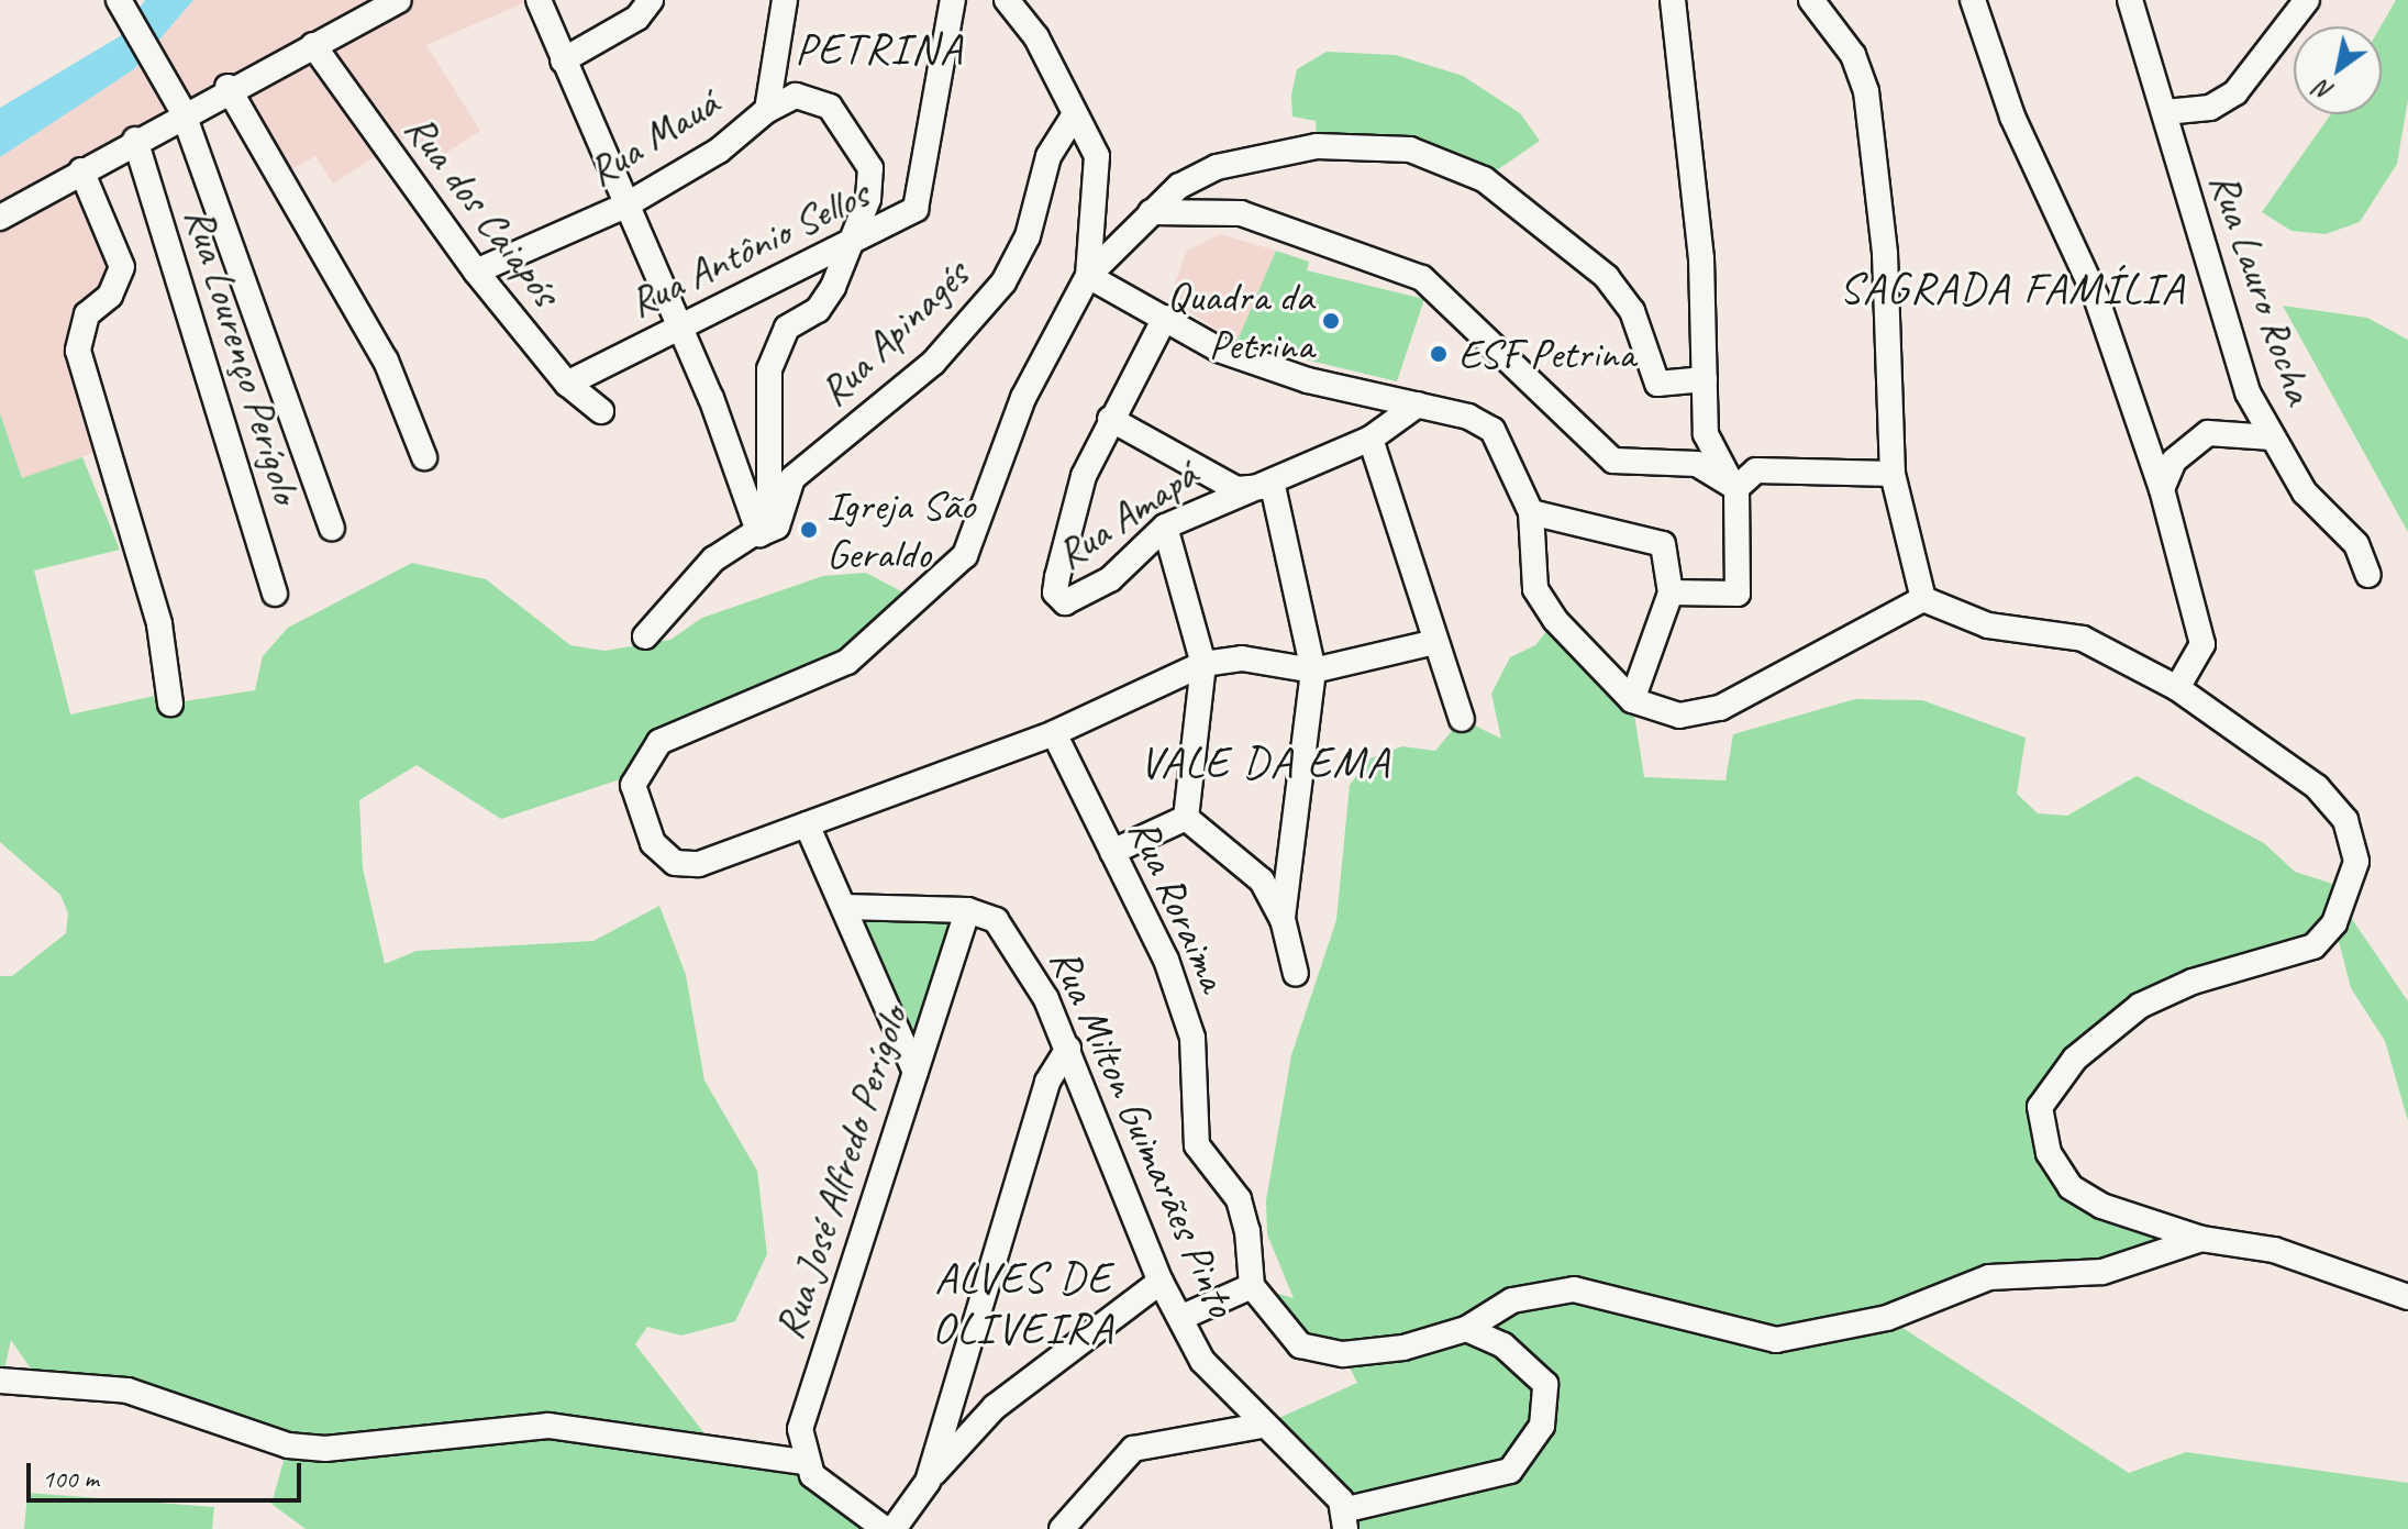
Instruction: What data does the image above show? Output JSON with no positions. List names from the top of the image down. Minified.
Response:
{"streets":{"street":["Rua Mauá","Rua dos Caiapós","Rua Antônio Sellos","Rua Lauro Rocha","Rua Apinagés","Rua Lourenço Perígolo","Rua Amapá","Rua Roraima","Rua Milton Guimarães Pinto","Rua José Alfredo Perígolo"]},"crossings":[["Rua Mauá","Rua dos Caiapós"],["Rua dos Caiapós","Rua Antônio Sellos"],["Rua Milton Guimarães Pinto","Rua José Alfredo Perígolo"]],"districts":["PETRINA","SAGRADA FAMÍLIA","VALE DA EMA","ALVES DE OLIVEIRA"],"places":["Quadra da Petrina","ESF Petrina","Igreja São Geraldo"],"scale_bar":"100 m","north":"bottom left"}
